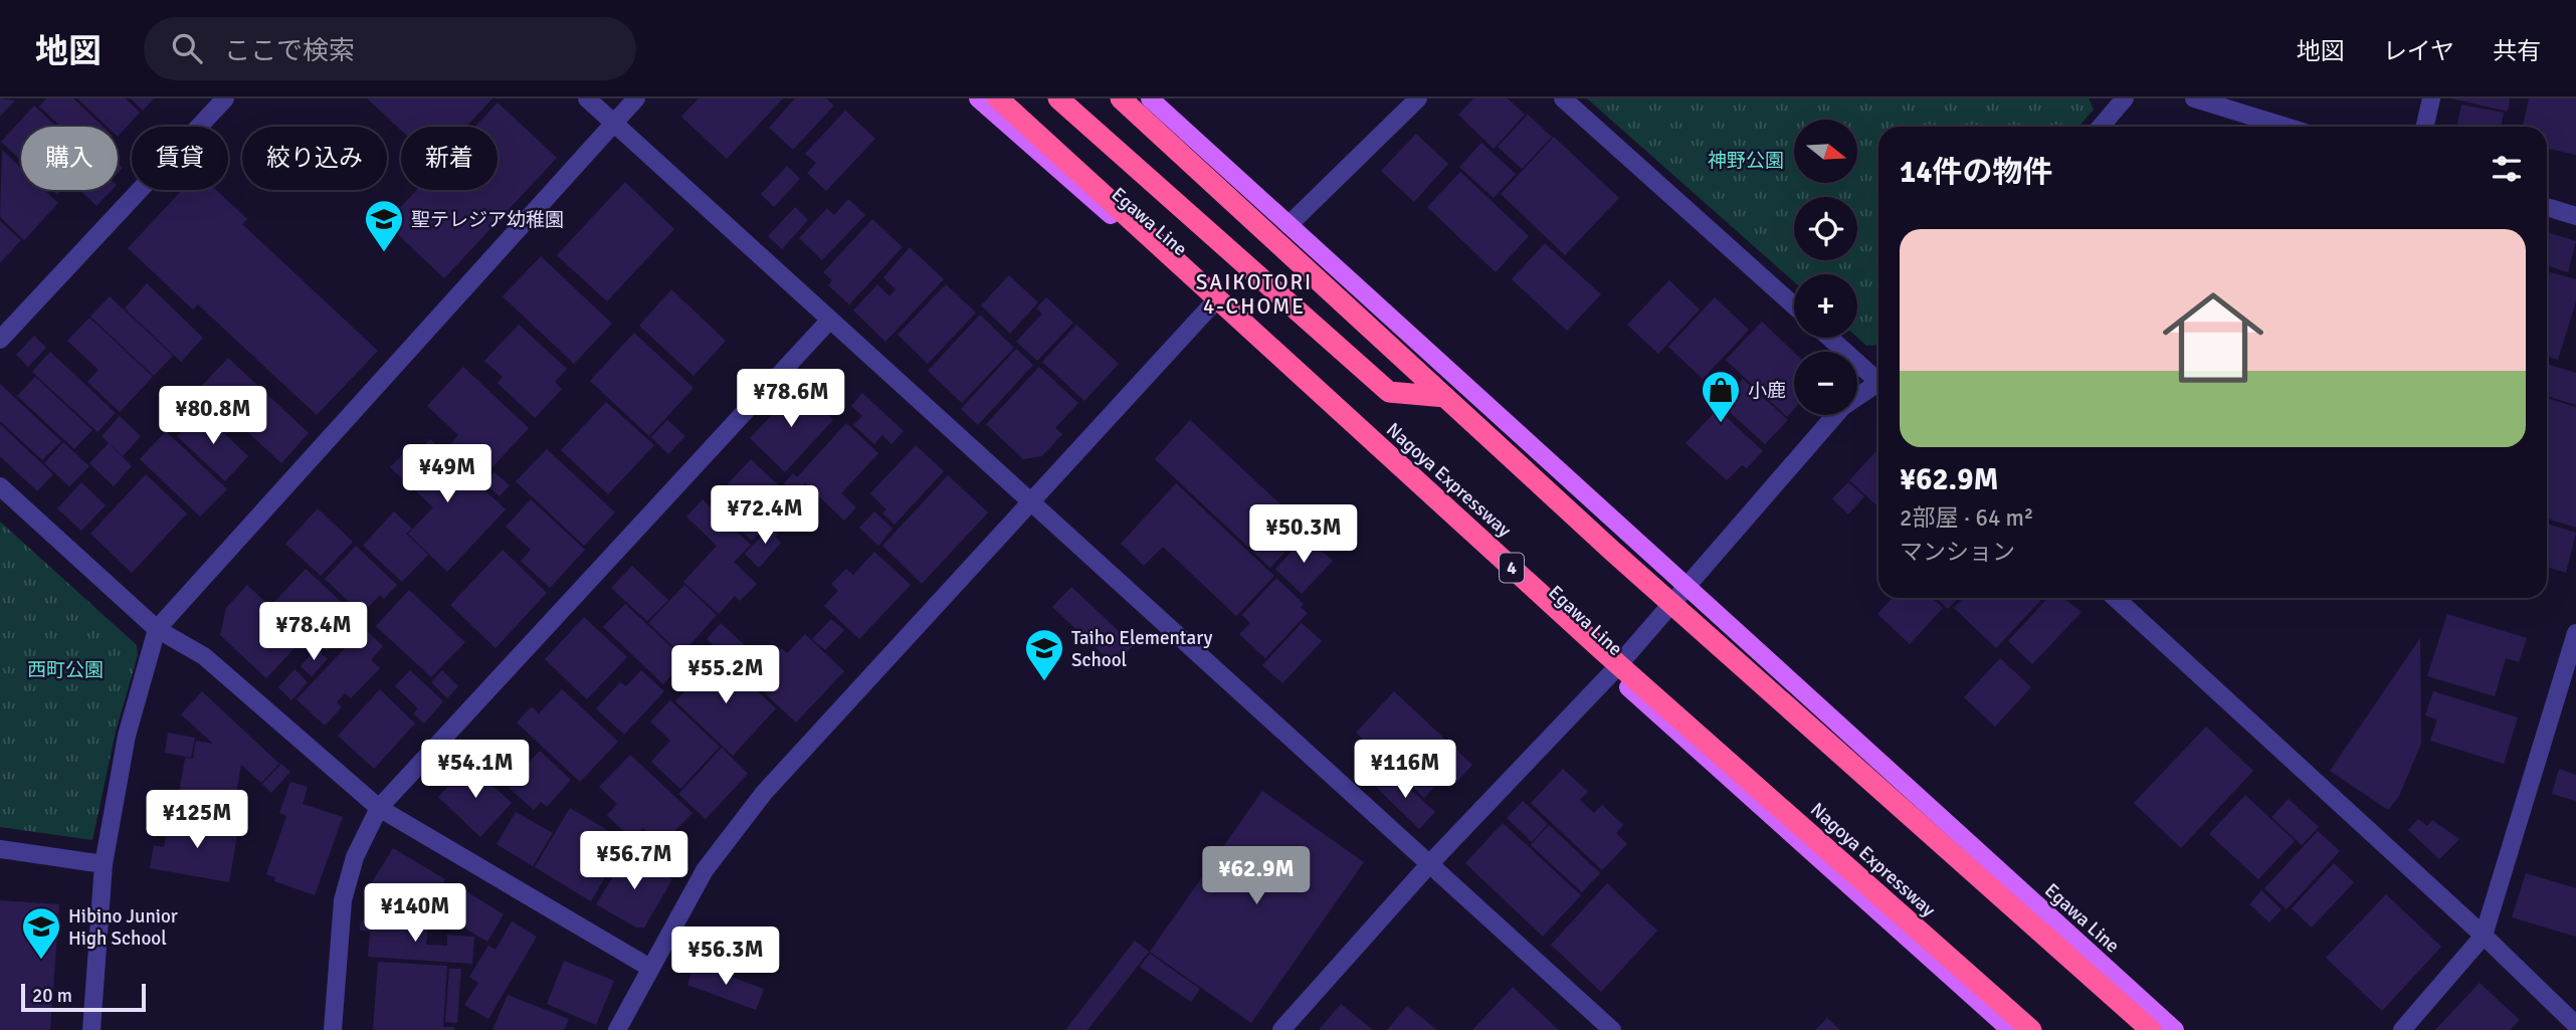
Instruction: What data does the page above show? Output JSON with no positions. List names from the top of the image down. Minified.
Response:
{"streets":{"highway":["Nagoya Expressway","4"],"main road":["Egawa Line"]},"districts":["SAIKOTORI 4-CHOME"],"parks":["神野公園","西町公園"],"places":{"school or university":["聖テレジア幼稚園","Taiho Elementary School","Hibino Junior High School"],"shop":["小鹿"]},"scale_bar":"20 m","north":"right","page":{"header":"地図","search":"ここで検索","nav":["地図","レイヤ","共有"],"map_buttons":["+","−"],"chip":["購入","賃貸","絞り込み","新着"],"heading":"14件の物件","list":[{"name":"¥62.9M","note":"2部屋 · 64 m² · マンション"}],"price":["¥78.6M","¥80.8M","¥49M","¥72.4M","¥50.3M","¥78.4M","¥55.2M","¥54.1M","¥116M","¥125M","¥56.7M","¥62.9M","¥140M","¥56.3M"],"scale":"20 m"}}
